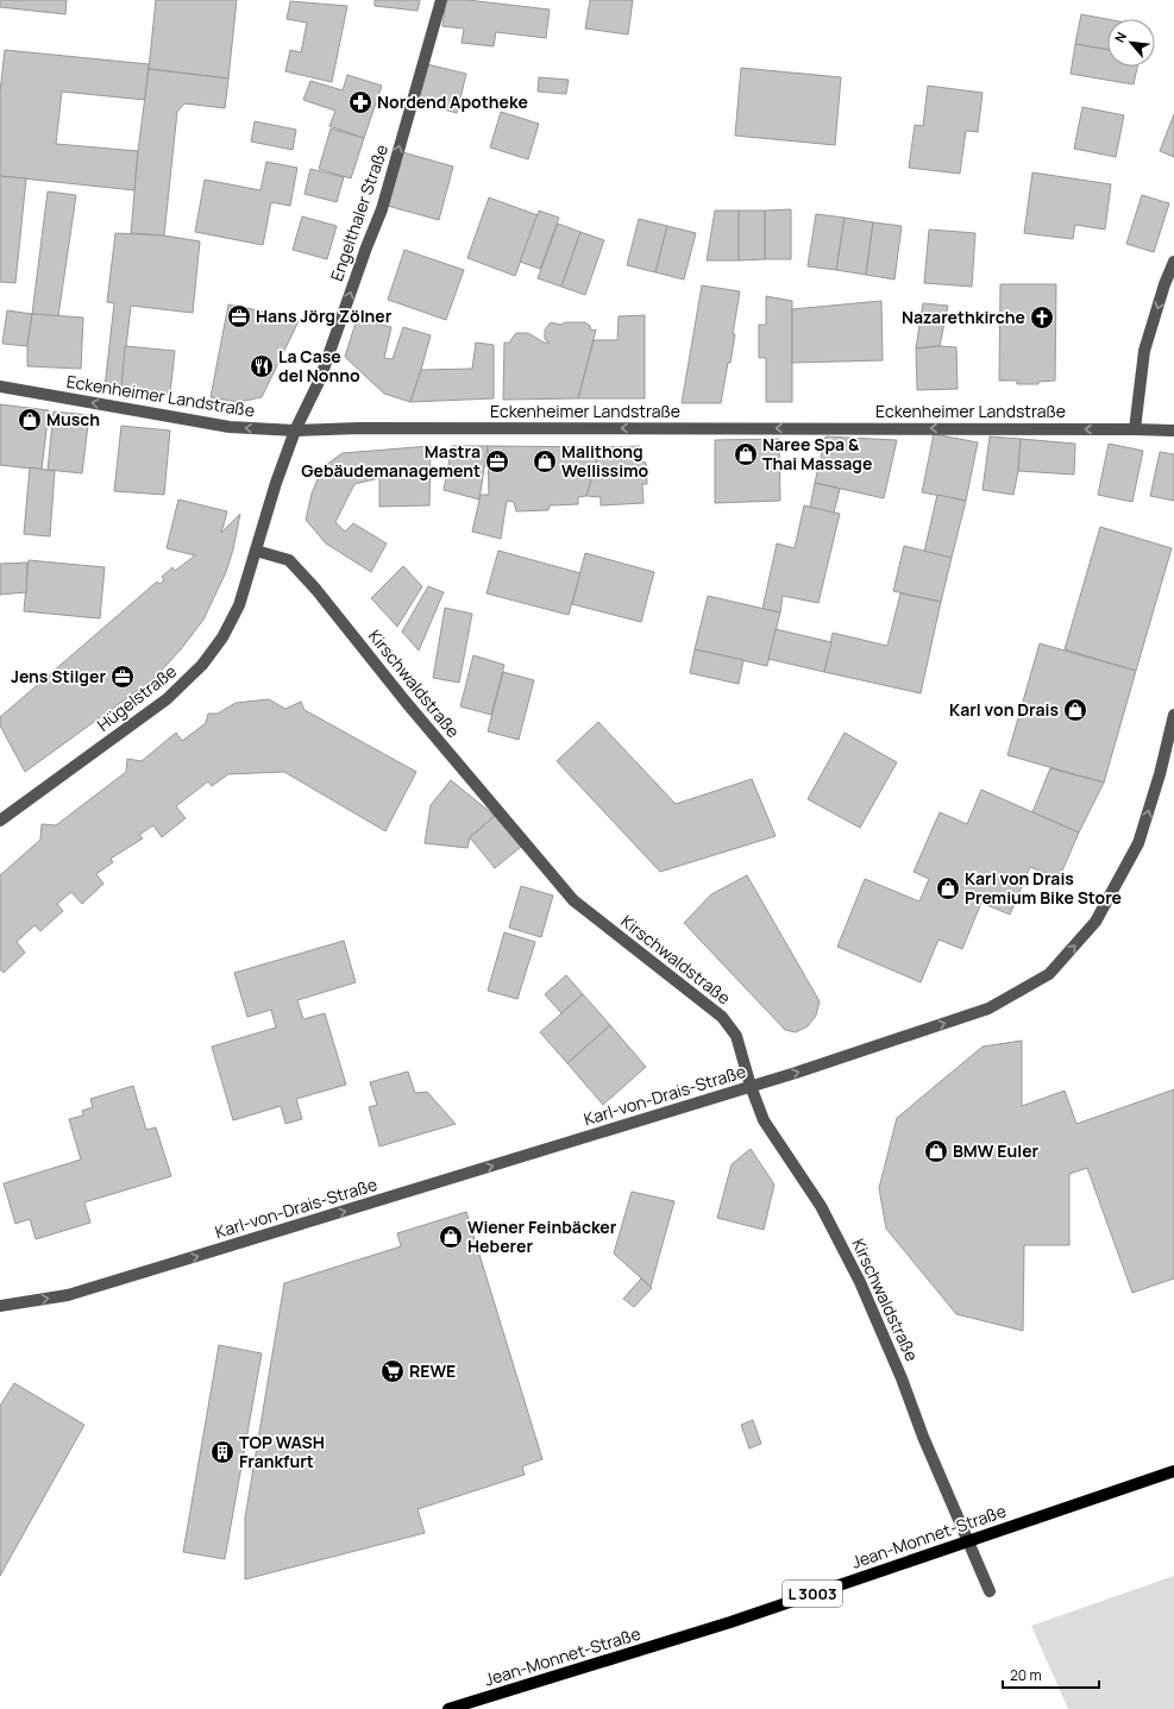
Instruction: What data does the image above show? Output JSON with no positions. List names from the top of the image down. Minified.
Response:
{"streets":{"main road":["Jean-Monnet-Straße","L 3003"],"street":["Engelthaler Straße","Eckenheimer Landstraße","Kirschwaldstraße","Hügelstraße","Karl-von-Drais-Straße"]},"crossings":[["Engelthaler Straße","Eckenheimer Landstraße"],["Engelthaler Straße","Hügelstraße"],["Eckenheimer Landstraße","Hügelstraße"],["Kirschwaldstraße","Hügelstraße"],["Kirschwaldstraße","Karl-von-Drais-Straße"]],"one_way":["Engelthaler Straße","Eckenheimer Landstraße","Karl-von-Drais-Straße"],"places":{"pharmacy":["Nordend Apotheke"],"office":["Hans Jörg Zölner","Mastra Gebäudemanagement","Jens Stilger"],"church":["Nazarethkirche"],"restaurant":["La Case del Nonno"],"shop":["Musch","Naree Spa & Thai Massage","Malithong Wellissimo","Karl von Drais","Karl von Drais Premium Bike Store","BMW Euler","Wiener Feinbäcker Heberer"],"supermarket":["REWE"],"building":["TOP WASH Frankfurt"]},"scale_bar":"20 m","north":"top left"}
